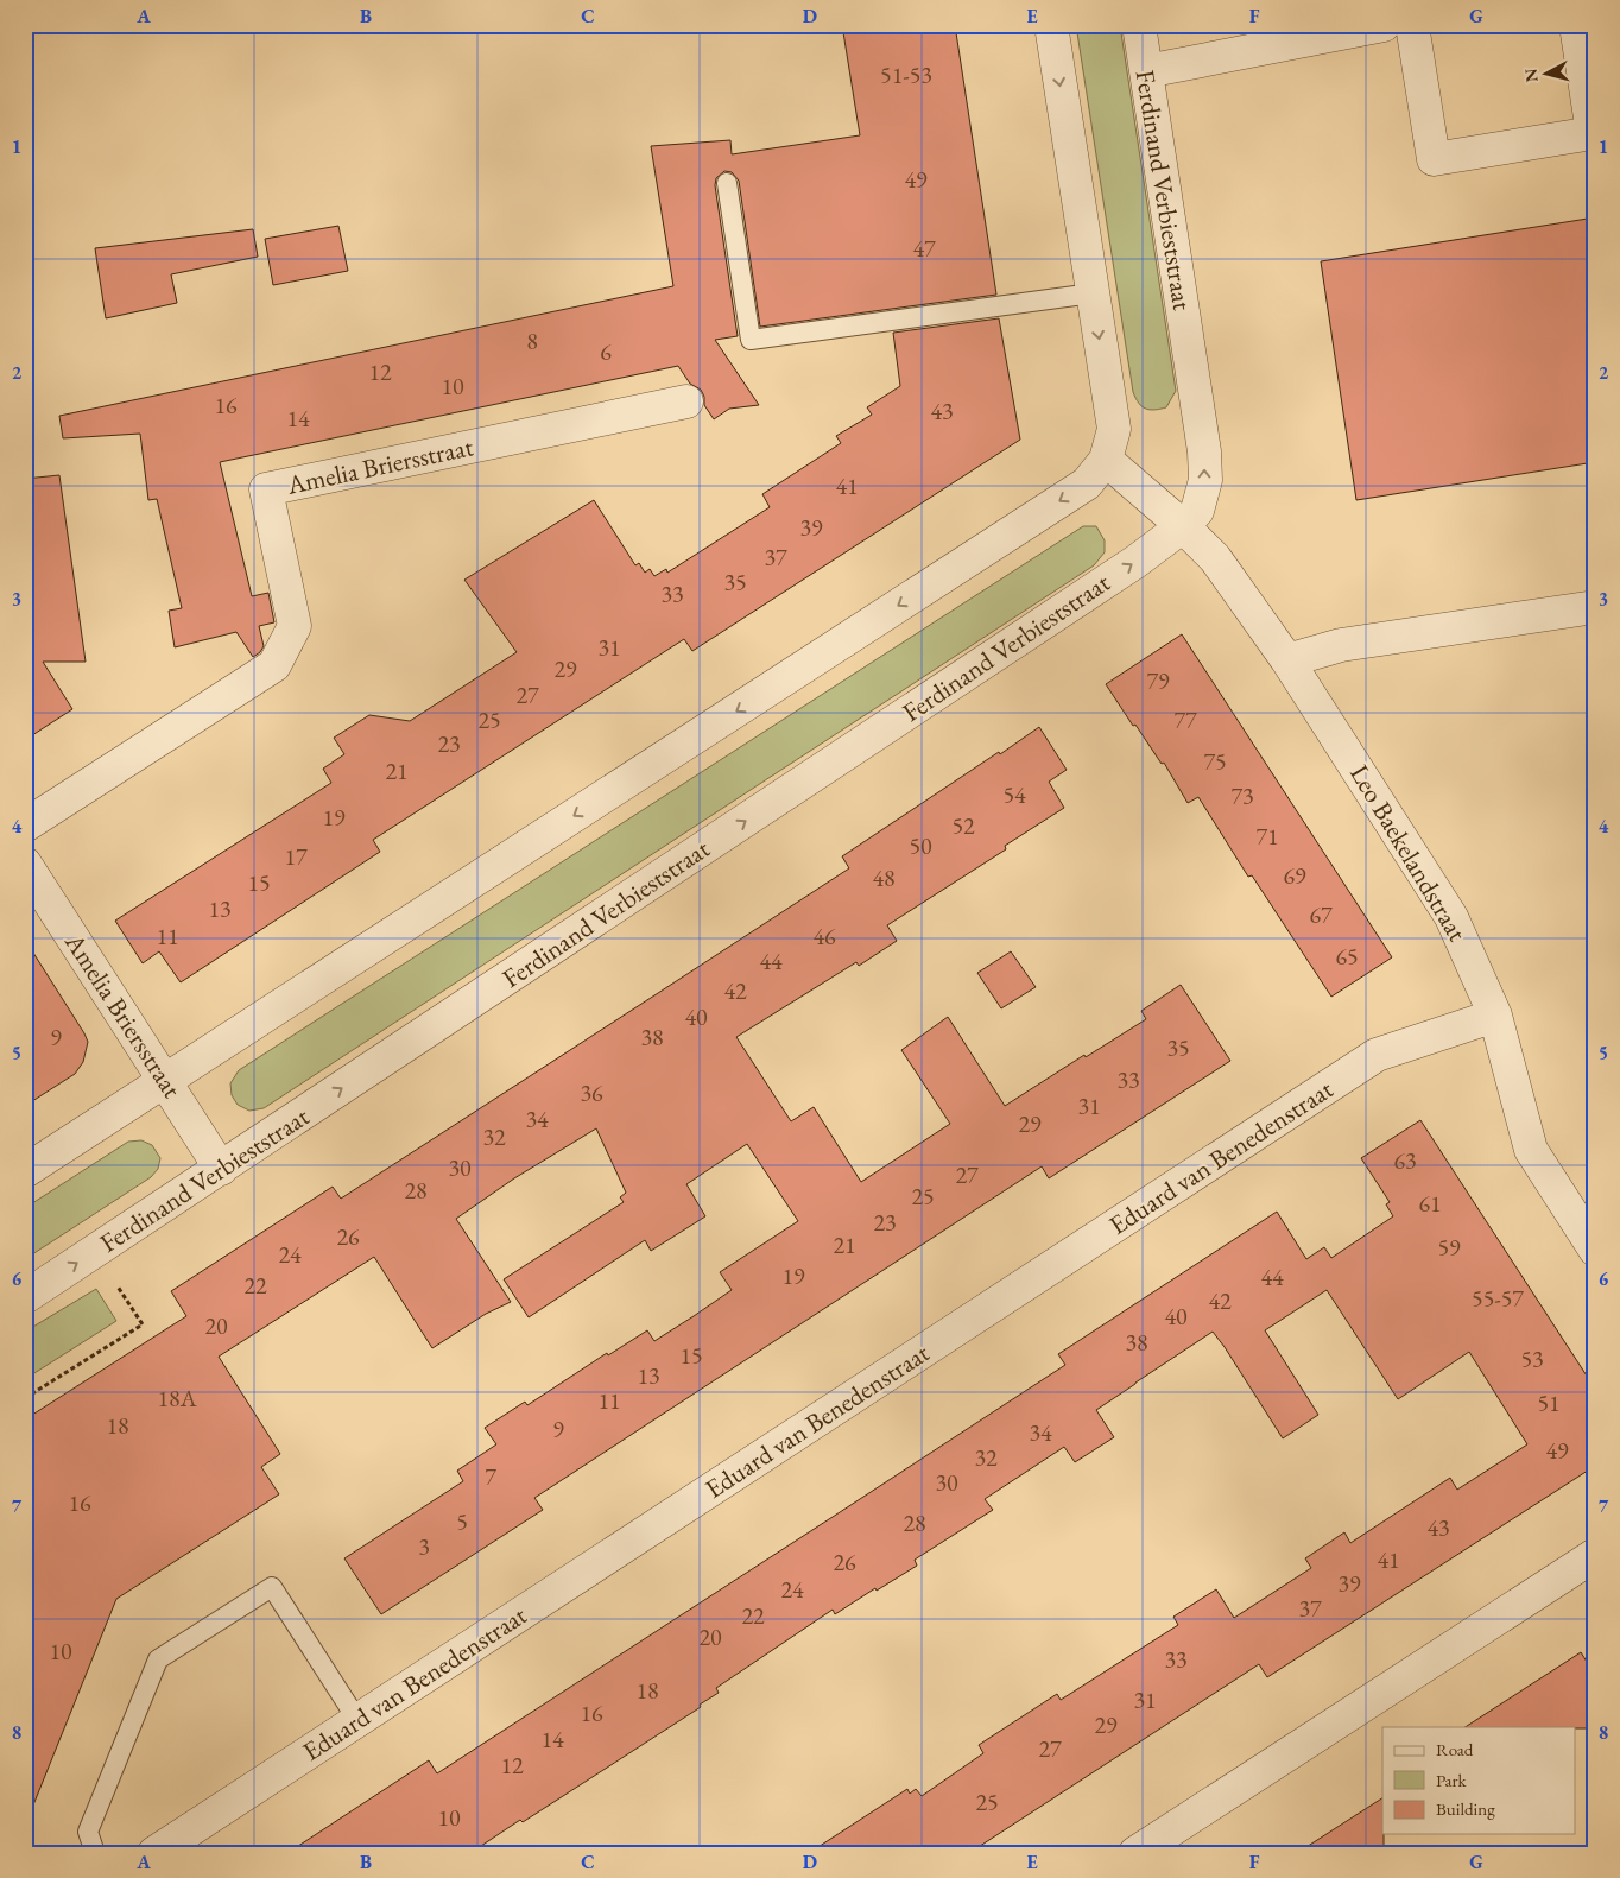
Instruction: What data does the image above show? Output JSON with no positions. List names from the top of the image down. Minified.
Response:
{"streets":{"street":["Ferdinand Verbieststraat","Amelia Briersstraat","Leo Baekelandstraat","Eduard van Benedenstraat"]},"crossings":[["Ferdinand Verbieststraat","Amelia Briersstraat"],["Ferdinand Verbieststraat","Leo Baekelandstraat"],["Leo Baekelandstraat","Eduard van Benedenstraat"]],"house_numbers":["51-53","49","47","8","6","12","10","16","43","14","41","39","37","35","33","31","29","79","27","25","77","23","75","21","54","73","19","52","71","50","17","69","48","15","13","67","11","46","65","44","42","40","9","38","35","33","36","31","34","29","32","63","30","27","28","25","61","23","26","21","59","24","19","44","22","55-57","42","40","20","38","15","53","13","18A","11","51","18","9","34","49","32","7","30","16","5","28","43","3","41","26","39","24","37","22","20","10","33","18","31","16","29","14","27","12","25","10"],"legend":["Road","Park","Building"],"north":"left","grid":{"columns":["A","B","C","D","E","F","G"],"rows":["1","2","3","4","5","6","7","8"]}}
